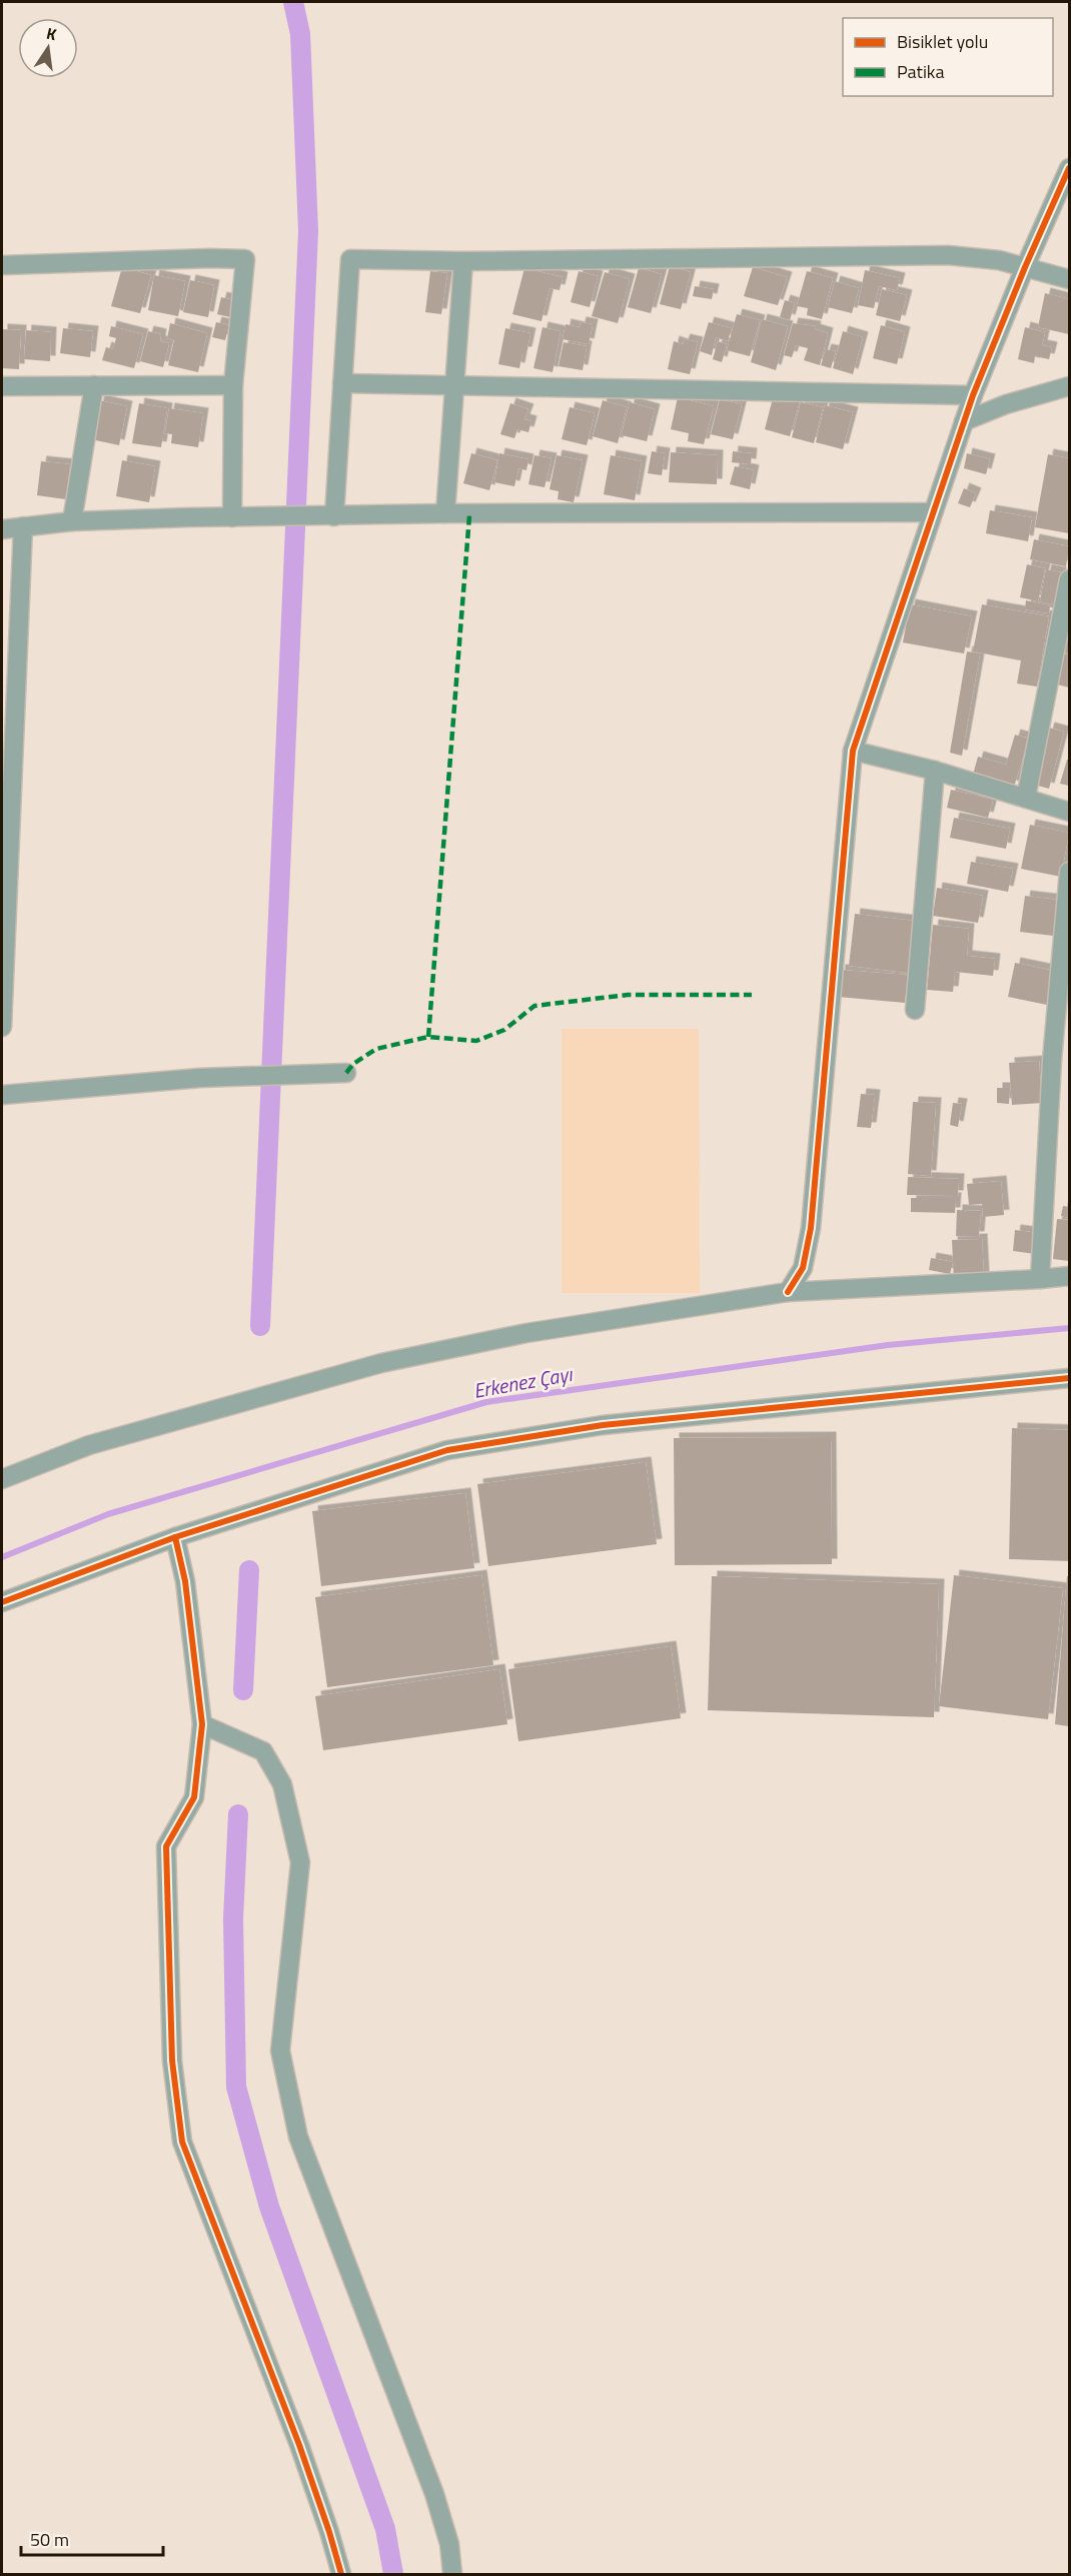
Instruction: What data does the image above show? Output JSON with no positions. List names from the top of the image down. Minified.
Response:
{"water":["Erkenez Çayı"],"legend":["Bisiklet yolu","Patika"],"scale_bar":"50 m","north":"top"}
